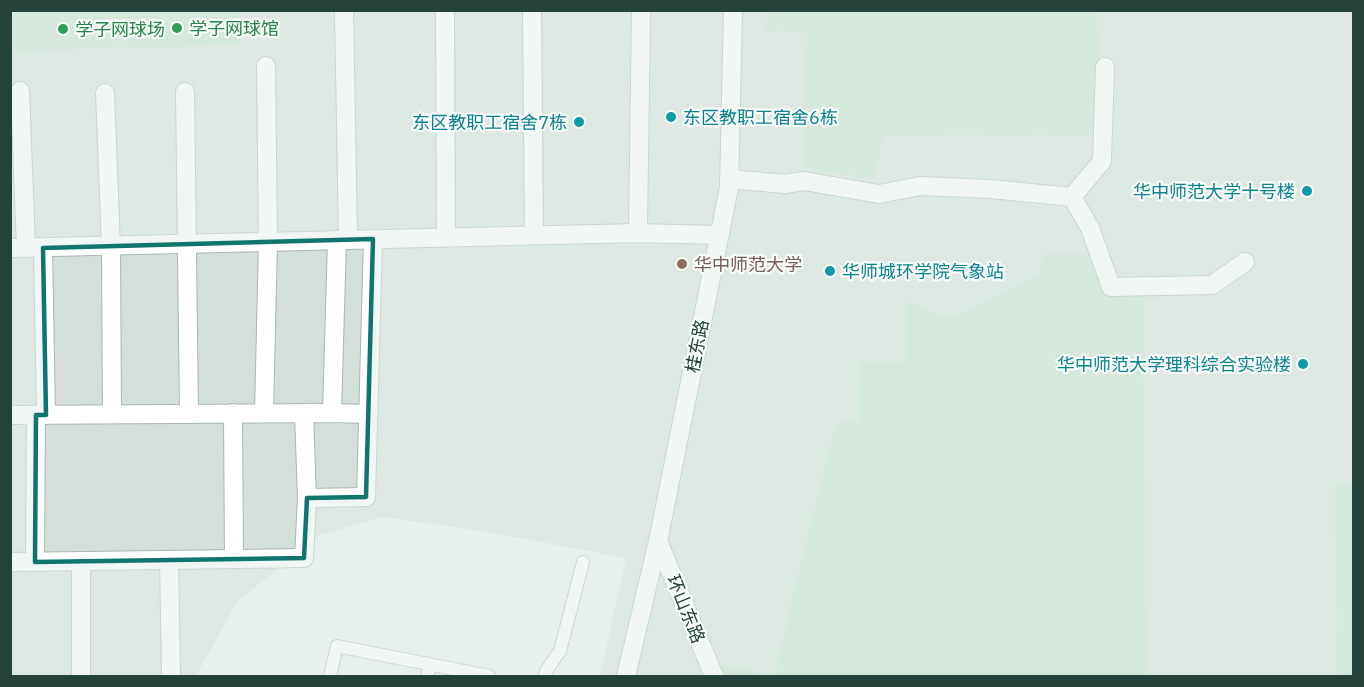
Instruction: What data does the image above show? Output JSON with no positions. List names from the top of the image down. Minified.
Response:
{"streets":{"street":["桂东路","环山东路"]},"crossings":[["桂东路","环山东路"]],"places":["学子网球馆","学子网球场","东区教职工宿舍6栋","东区教职工宿舍7栋","华中师范大学十号楼","华中师范大学","华师城环学院气象站","华中师范大学理科综合实验楼"]}
